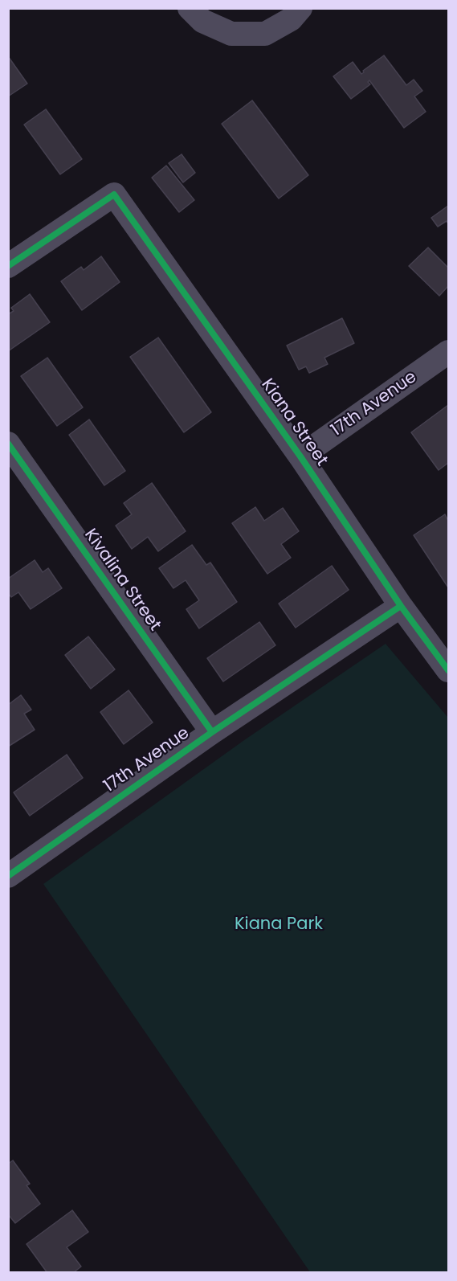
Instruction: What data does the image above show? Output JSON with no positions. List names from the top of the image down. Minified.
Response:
{"streets":{"street":["17th Avenue","Kiana Street","Kivalina Street"]},"crossings":[["17th Avenue","Kiana Street"],["17th Avenue","Kivalina Street"]],"parks":["Kiana Park"]}
